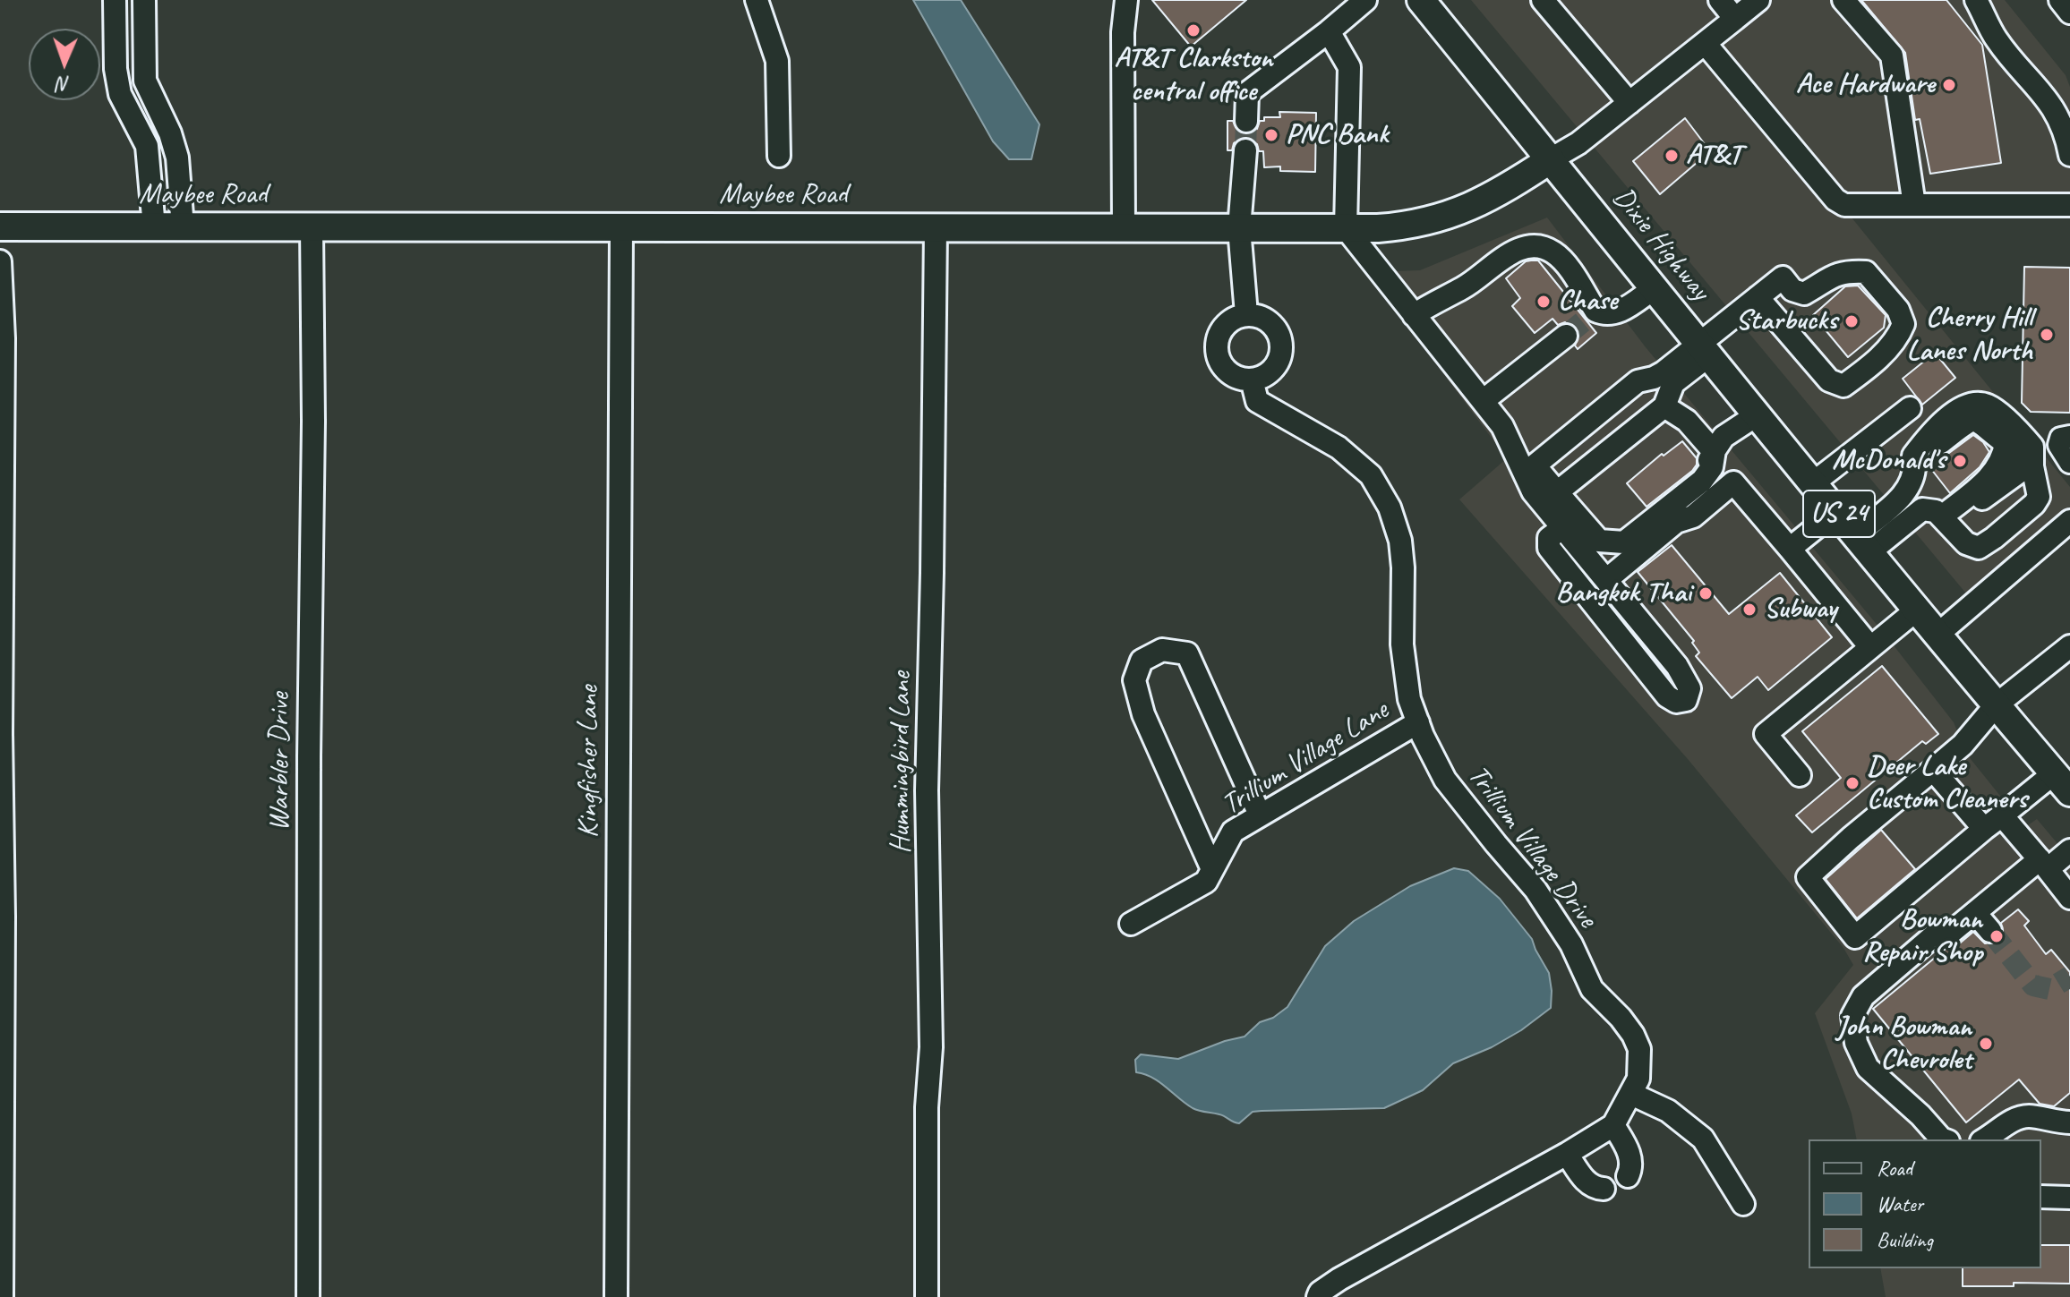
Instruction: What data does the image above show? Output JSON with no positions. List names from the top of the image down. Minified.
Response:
{"streets":{"main road":["Maybee Road","Dixie Highway","US 24"],"street":["Trillium Village Lane","Warbler Drive","Kingfisher Lane","Hummingbird Lane","Trillium Village Drive"]},"crossings":[["Maybee Road","Dixie Highway"],["Maybee Road","Warbler Drive"],["Maybee Road","Kingfisher Lane"],["Maybee Road","Hummingbird Lane"],["Trillium Village Lane","Trillium Village Drive"]],"places":["AT&T Clarkston central office","Ace Hardware","PNC Bank","AT&T","Chase","Starbucks","Cherry Hill Lanes North","McDonald's","Bangkok Thai","Subway","Deer Lake Custom Cleaners","Bowman Repair Shop","John Bowman Chevrolet"],"legend":["Road","Water","Building"],"north":"bottom"}
